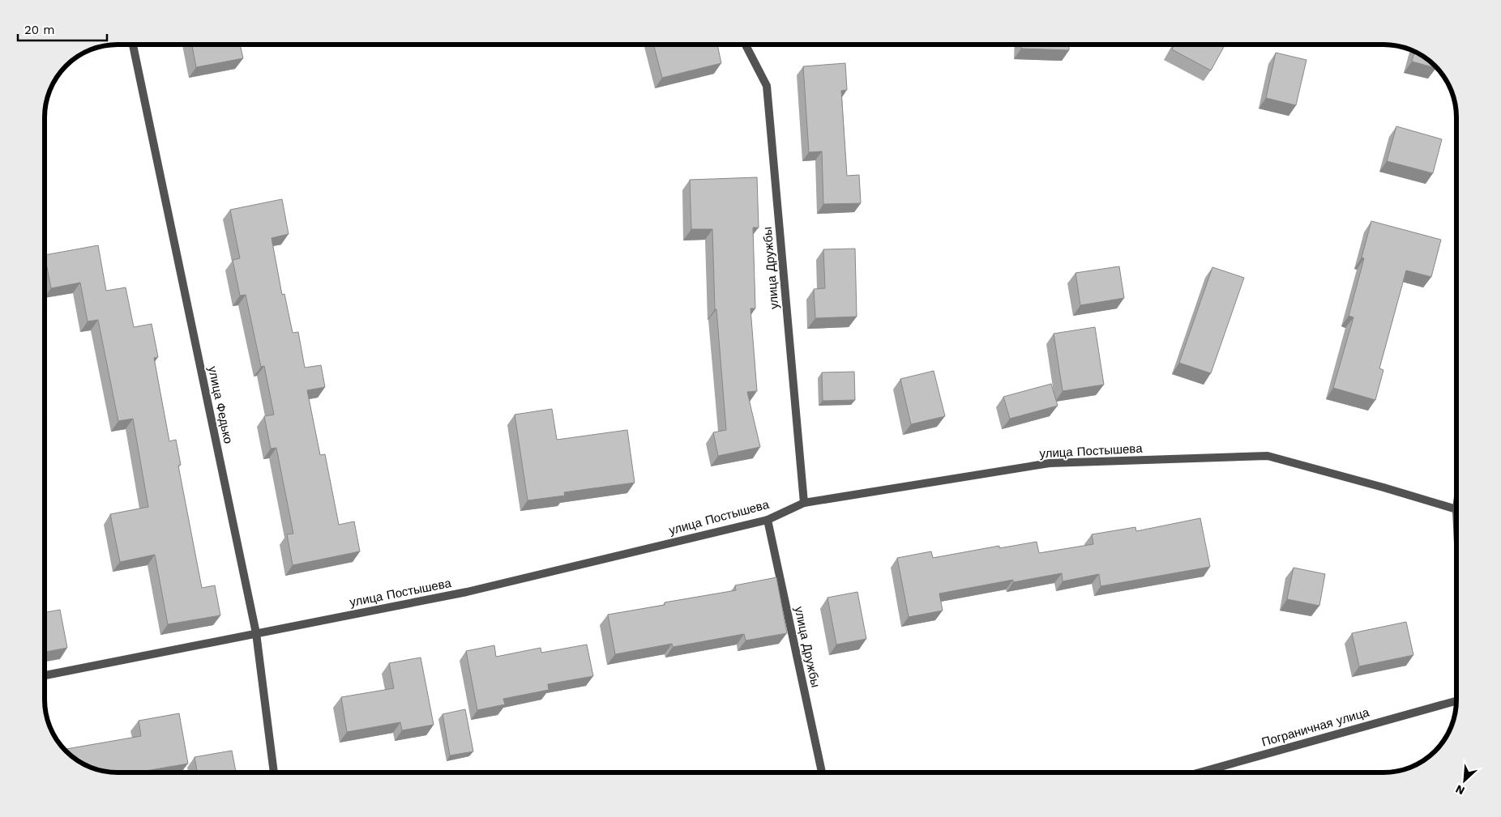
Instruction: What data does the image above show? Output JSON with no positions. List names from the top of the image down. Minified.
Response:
{"streets":{"street":["улица Дружбы","улица Федько","улица Постышева","Пограничная улица"]},"crossings":[["улица Дружбы","улица Постышева"],["улица Федько","улица Постышева"]],"scale_bar":"20 m","north":"bottom left"}
